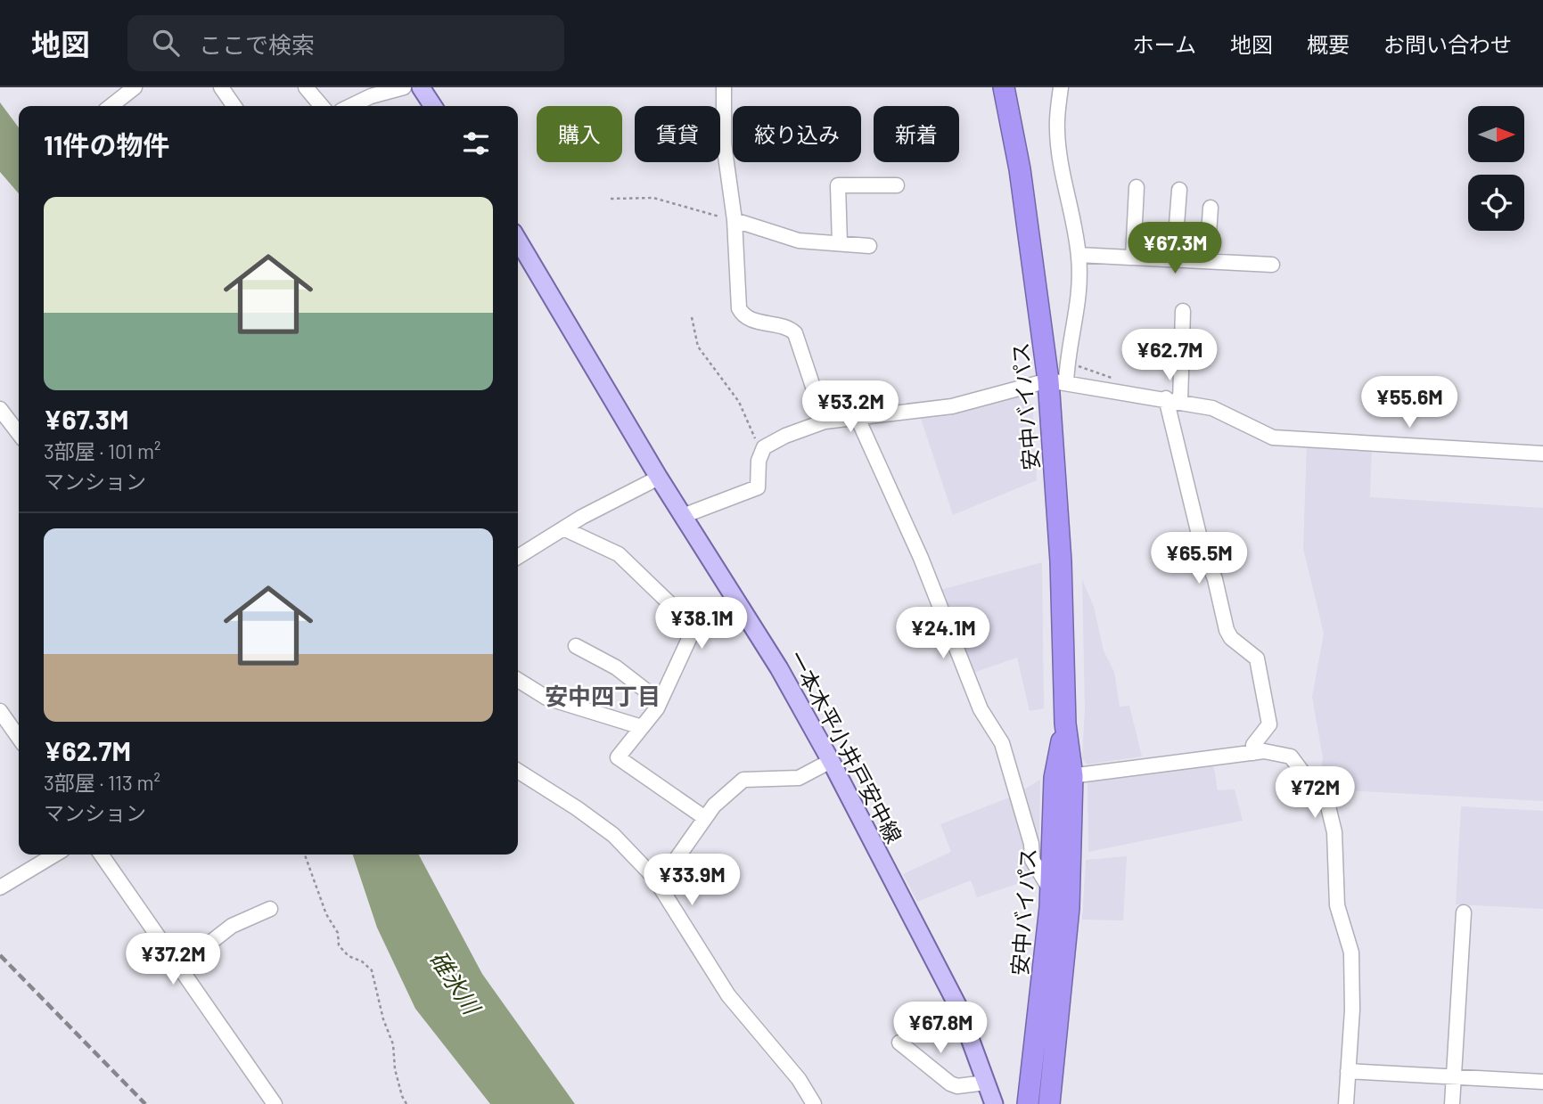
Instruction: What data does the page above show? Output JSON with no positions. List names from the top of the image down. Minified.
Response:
{"streets":{"highway":["安中バイパス"],"main road":["一本木平小井戸安中線"]},"districts":["安中四丁目"],"water":["碓氷川"],"north":"right","page":{"header":"地図","search":"ここで検索","nav":["ホーム","地図","概要","お問い合わせ"],"chip":["購入","賃貸","絞り込み","新着"],"heading":"11件の物件","list":[{"name":"¥67.3M","note":"3部屋 · 101 m² · マンション"},{"name":"¥62.7M","note":"3部屋 · 113 m² · マンション"}],"price":["¥67.3M","¥62.7M","¥55.6M","¥53.2M","¥65.5M","¥38.1M","¥24.1M","¥72M","¥33.9M","¥37.2M","¥67.8M"]}}
